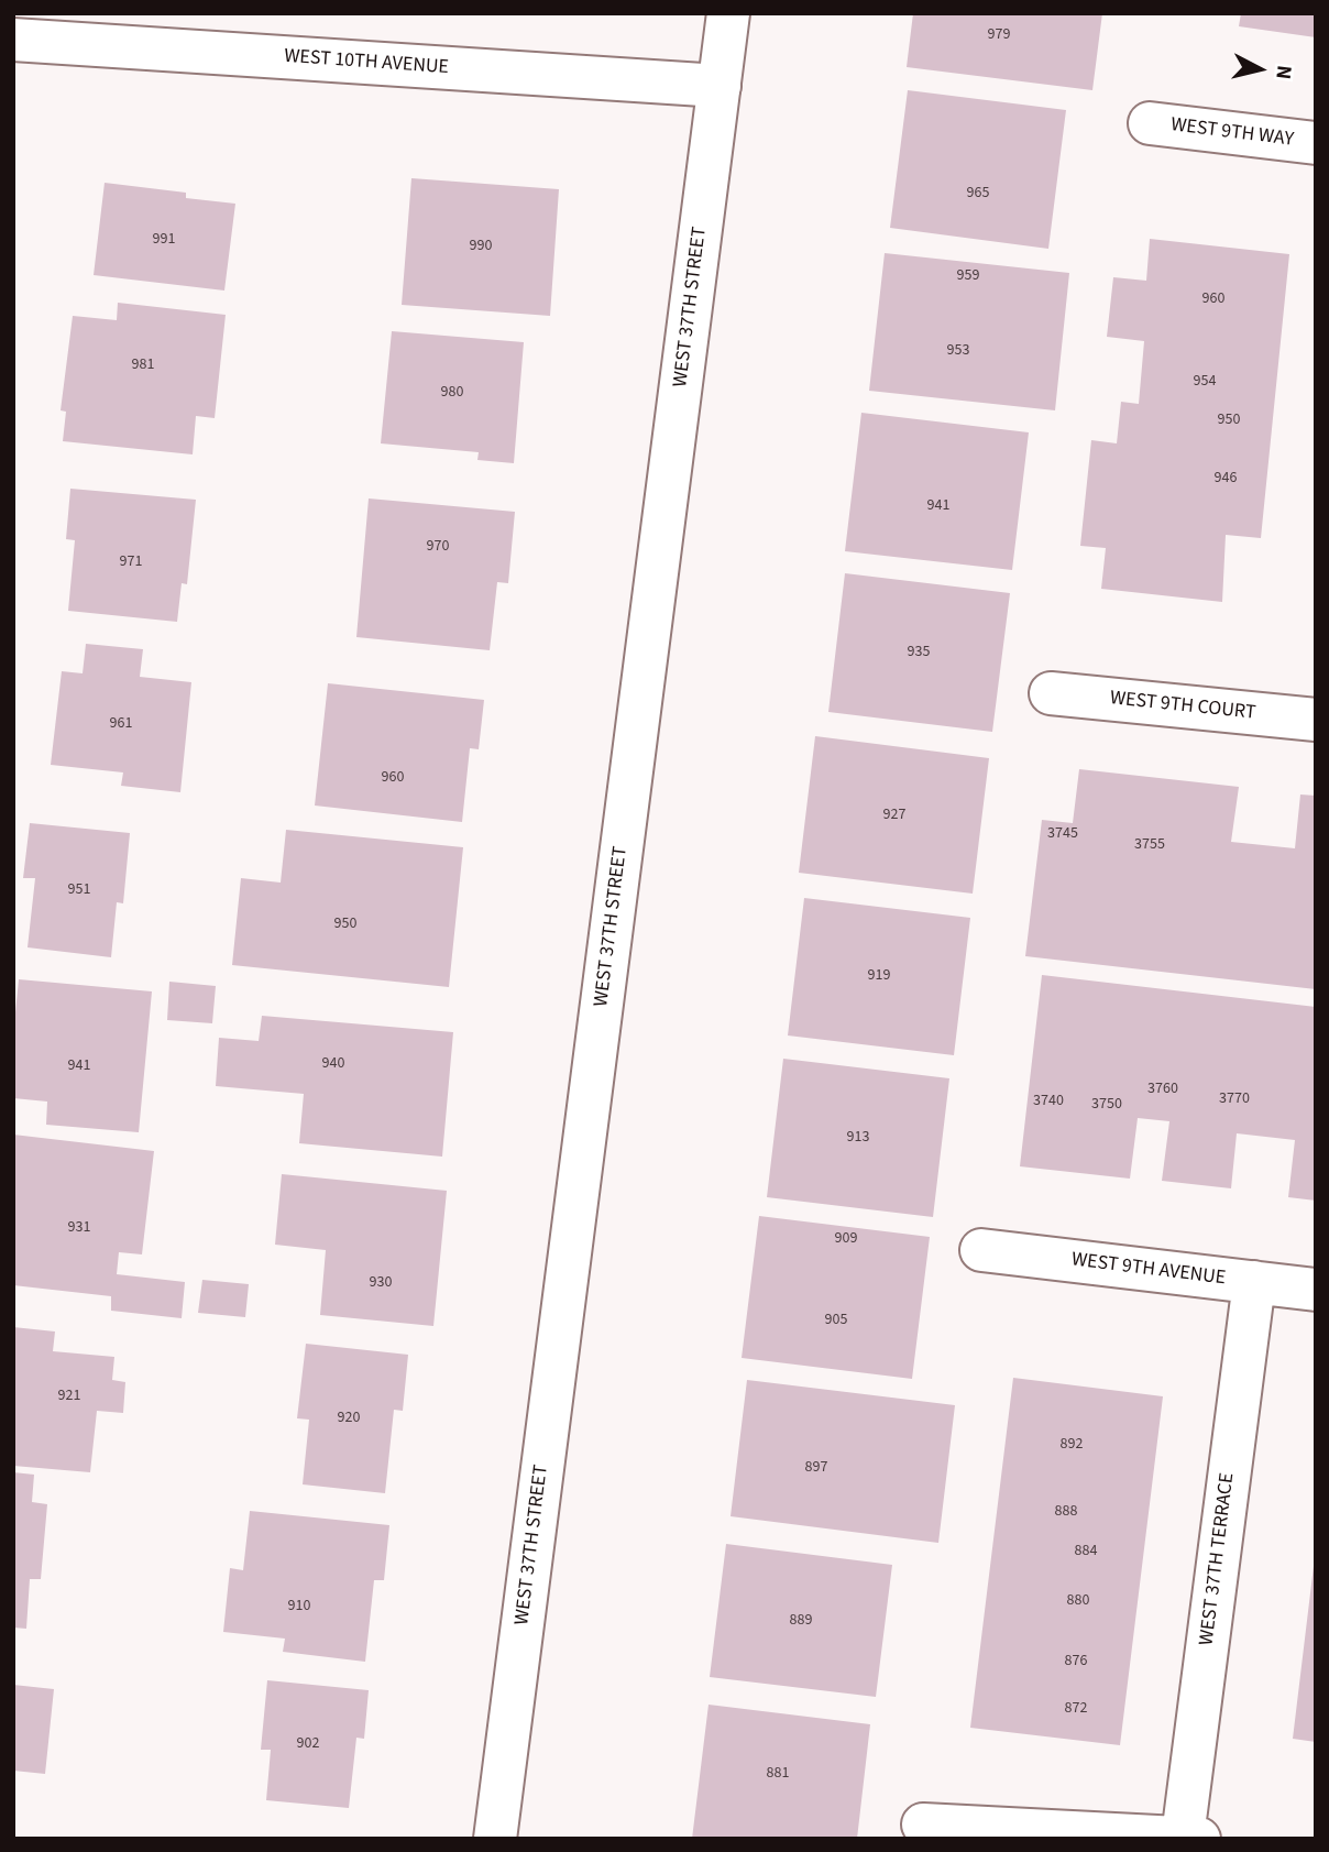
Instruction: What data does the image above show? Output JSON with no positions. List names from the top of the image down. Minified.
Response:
{"streets":{"street":["WEST 10TH AVENUE","WEST 9TH WAY","WEST 37TH STREET","WEST 9TH COURT","WEST 9TH AVENUE","WEST 37TH TERRACE"]},"crossings":[["WEST 10TH AVENUE","WEST 37TH STREET"],["WEST 9TH AVENUE","WEST 37TH TERRACE"]],"house_numbers":["979","965","991","990","959","960","953","981","954","980","950","946","941","970","971","935","961","960","927","3745","3755","951","950","919","940","941","3760","3770","3740","3750","913","931","909","930","905","921","920","892","897","888","884","880","910","889","876","872","902","881"],"north":"right"}
